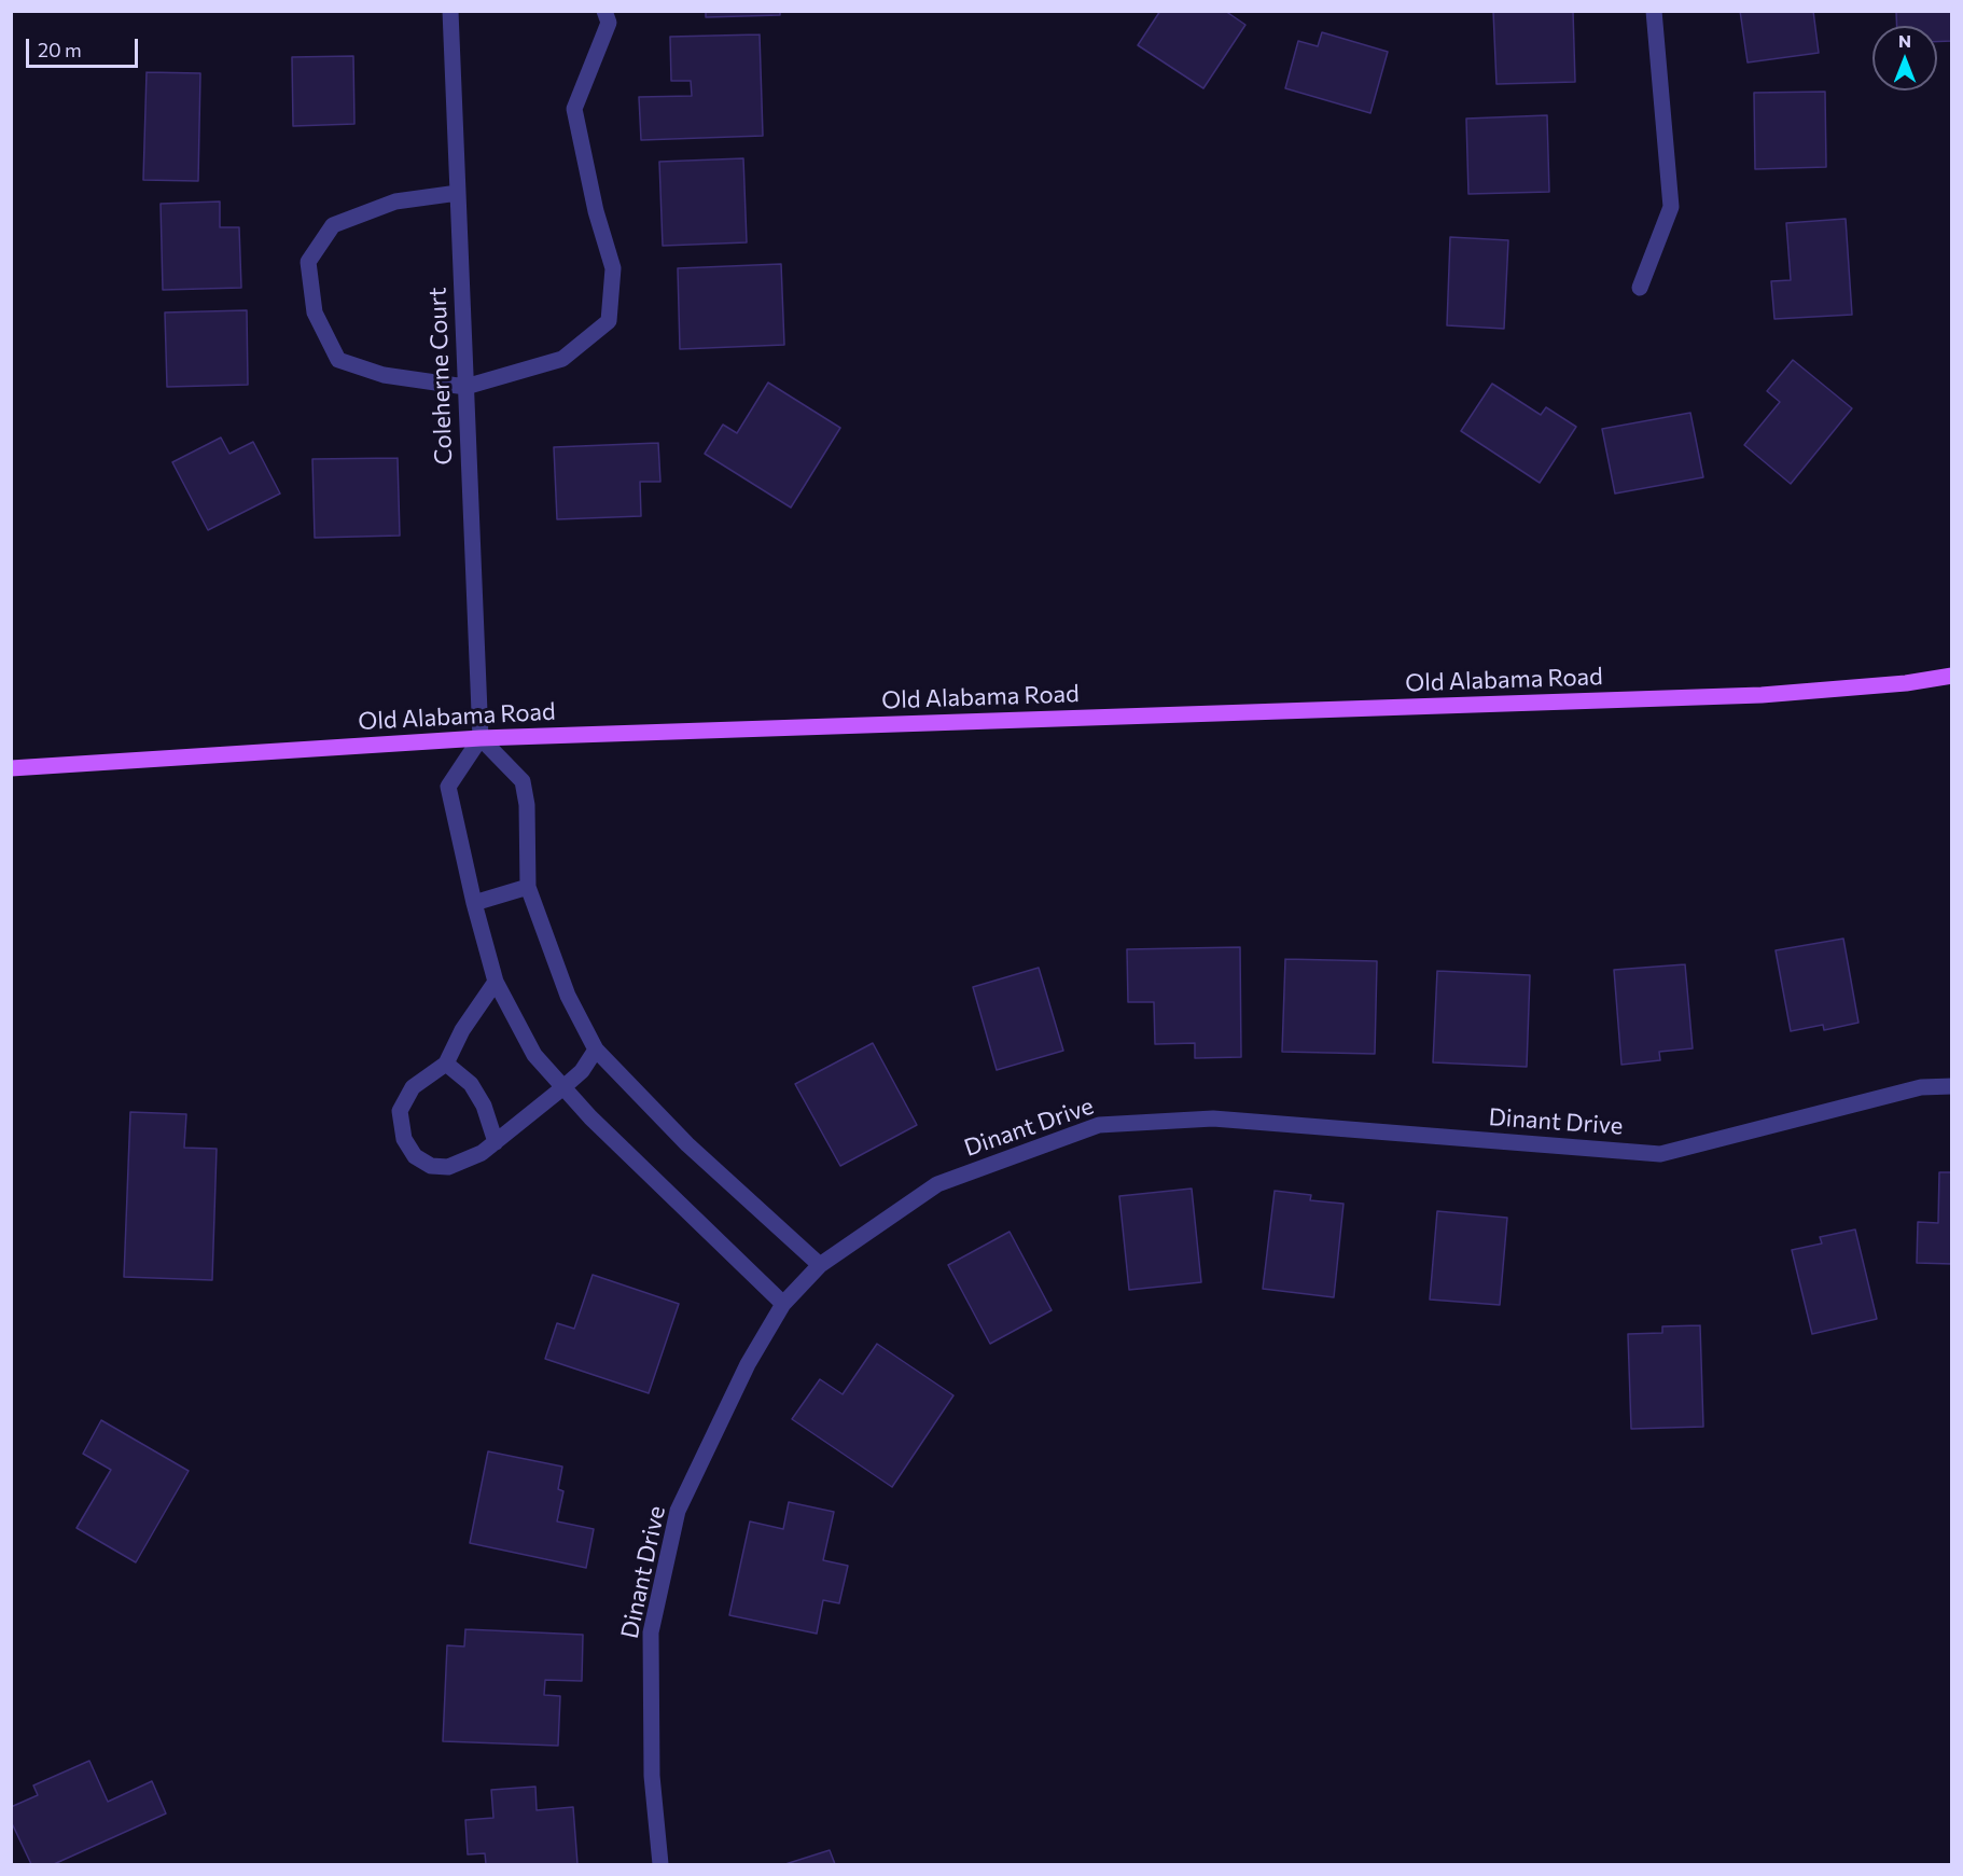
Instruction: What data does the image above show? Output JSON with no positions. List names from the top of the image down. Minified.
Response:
{"streets":{"main road":["Old Alabama Road"],"street":["Coleherne Court","Dinant Drive"]},"crossings":[["Coleherne Court","Old Alabama Road"]],"scale_bar":"20 m","north":"top"}
